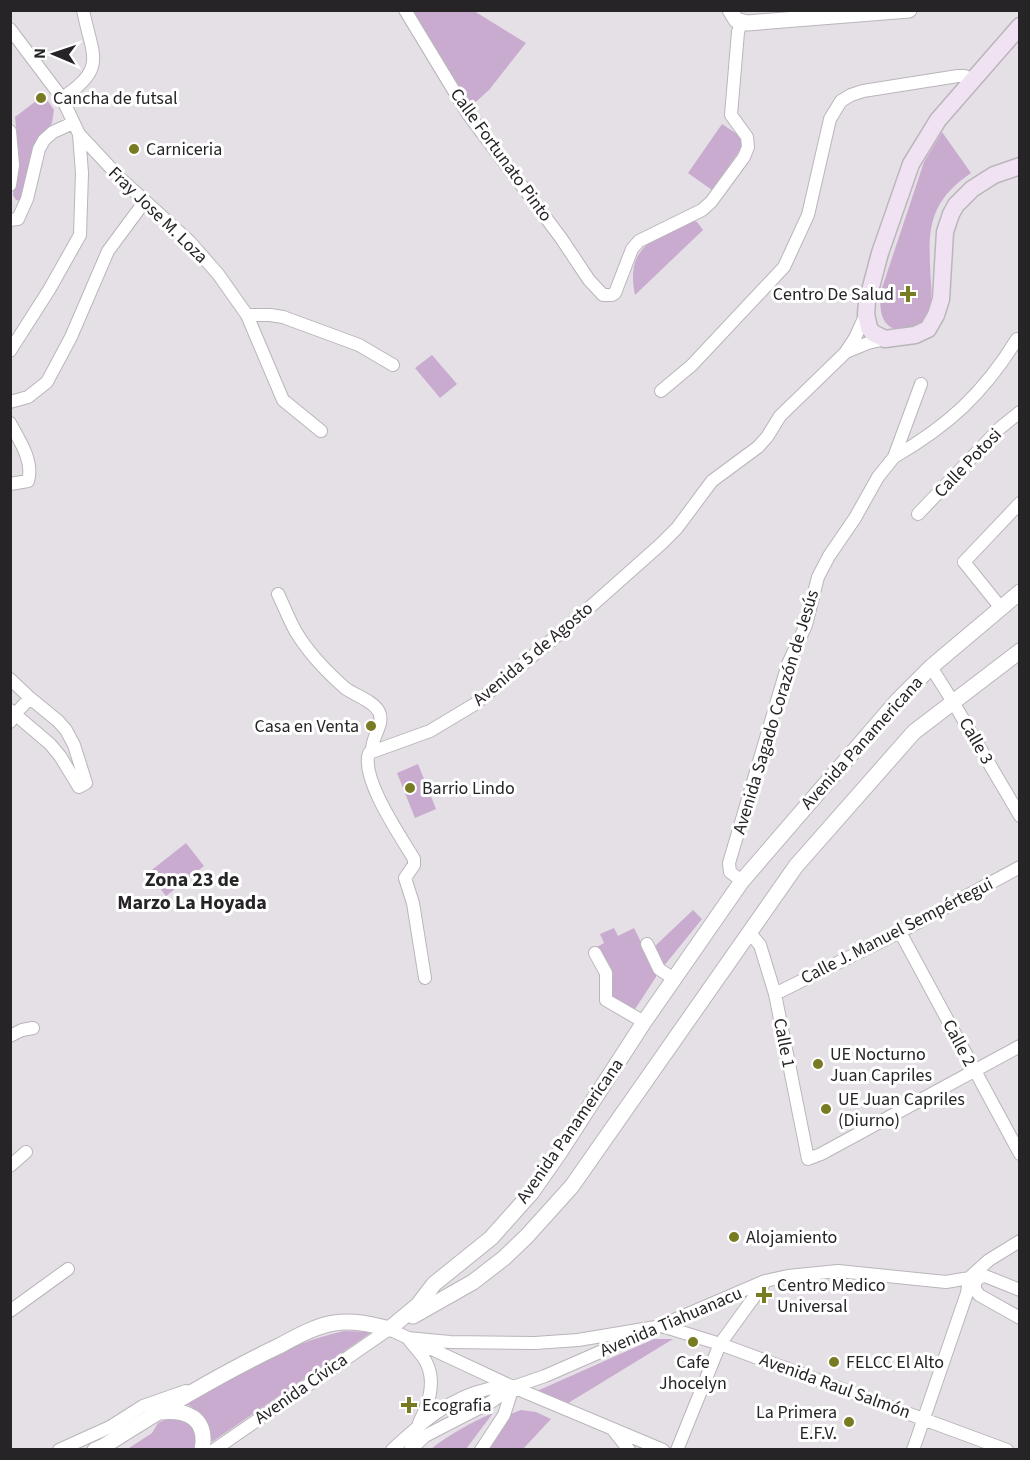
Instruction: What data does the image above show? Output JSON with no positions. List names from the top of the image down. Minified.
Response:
{"streets":{"street":["Calle Fortunato Pinto","Fray Jose M. Loza","Calle Potosi","Avenida 5 de Agosto","Avenida Sagado Corazón de Jesús","Calle 3","Avenida Panamericana","Calle J. Manuel Sempértegui","Calle 1","Calle 2","Avenida Tiahuanacu","Avenida Raul Salmón","Avenida Cívica"]},"crossings":[["Avenida Sagado Corazón de Jesús","Avenida Panamericana"],["Calle 3","Avenida Panamericana"],["Avenida Panamericana","Calle 1"],["Avenida Panamericana","Avenida Cívica"],["Calle J. Manuel Sempértegui","Calle 1"],["Calle J. Manuel Sempértegui","Calle 2"],["Calle 1","Calle 2"],["Avenida Tiahuanacu","Avenida Raul Salmón"]],"districts":["Zona 23 de Marzo La Hoyada"],"places":{"other":["Cancha de futsal","Carniceria","Casa en Venta","Barrio Lindo","UE Nocturno Juan Capriles","UE Juan Capriles (Diurno)","Alojamiento","Cafe Jhocelyn","FELCC El Alto","La Primera E.F.V."],"health":["Centro De Salud","Centro Medico Universal","Ecografia"]},"north":"left"}
